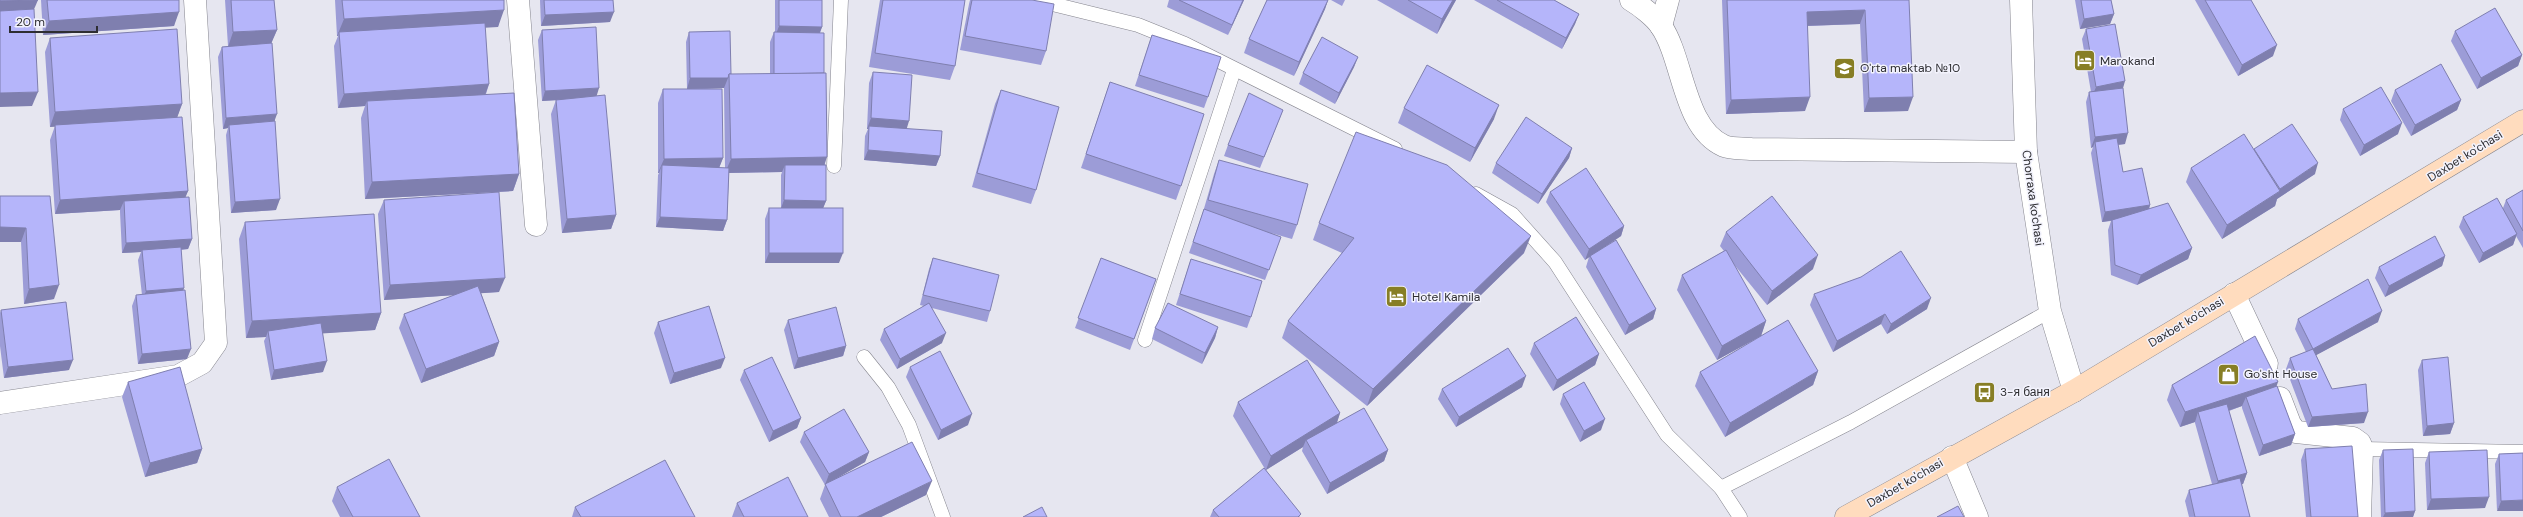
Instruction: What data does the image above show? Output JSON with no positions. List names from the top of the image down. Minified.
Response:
{"streets":{"main road":["Daxbet ko'chasi"],"street":["Chorraxa ko'chasi"]},"crossings":[["Daxbet ko'chasi","Chorraxa ko'chasi"]],"places":{"hotel":["Marokand","Hotel Kamila"],"school or university":["O'rta maktab №10"],"shop":["Go'sht House"],"bus stop":["3-я баня"]},"scale_bar":"20 m"}
